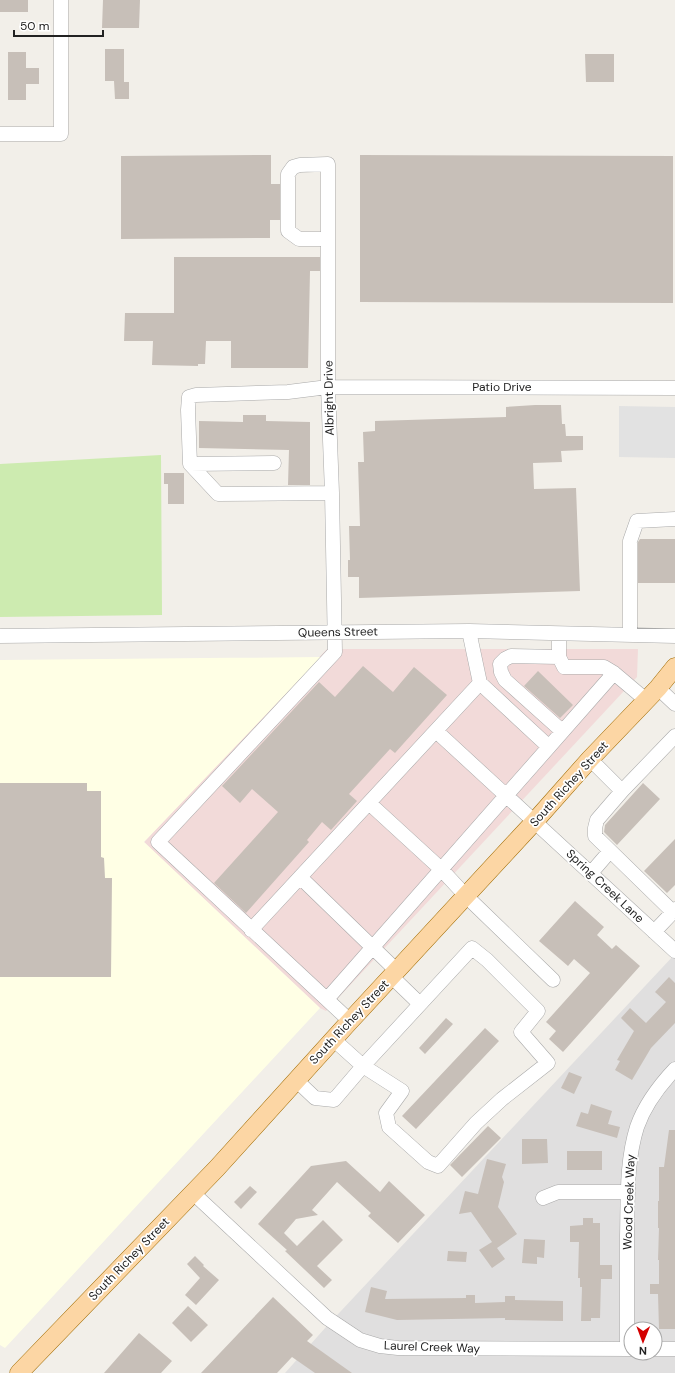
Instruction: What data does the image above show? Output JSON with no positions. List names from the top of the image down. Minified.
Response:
{"streets":{"main road":["South Richey Street"],"street":["Patio Drive","Albright Drive","Queens Street","Spring Creek Lane","Wood Creek Way","Laurel Creek Way"]},"crossings":[["Patio Drive","Albright Drive"],["Albright Drive","Queens Street"],["South Richey Street","Spring Creek Lane"],["South Richey Street","Laurel Creek Way"]],"scale_bar":"50 m","north":"bottom"}
